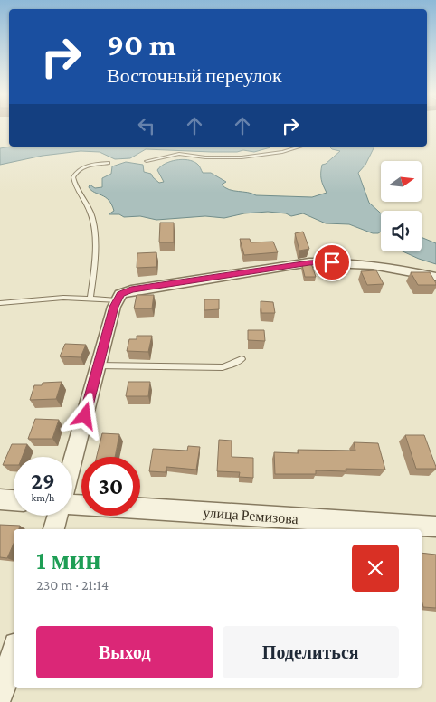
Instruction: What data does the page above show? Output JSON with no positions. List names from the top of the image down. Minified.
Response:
{"streets":{"street":["улица Ремизова"]},"north":"right","page":{"turn":["90 m","Восточный переулок"],"speed":"29 km/h","limit":"30","heading":["1 мин","230 m · 21:14"],"buttons":["Выход","Поделиться"]}}
